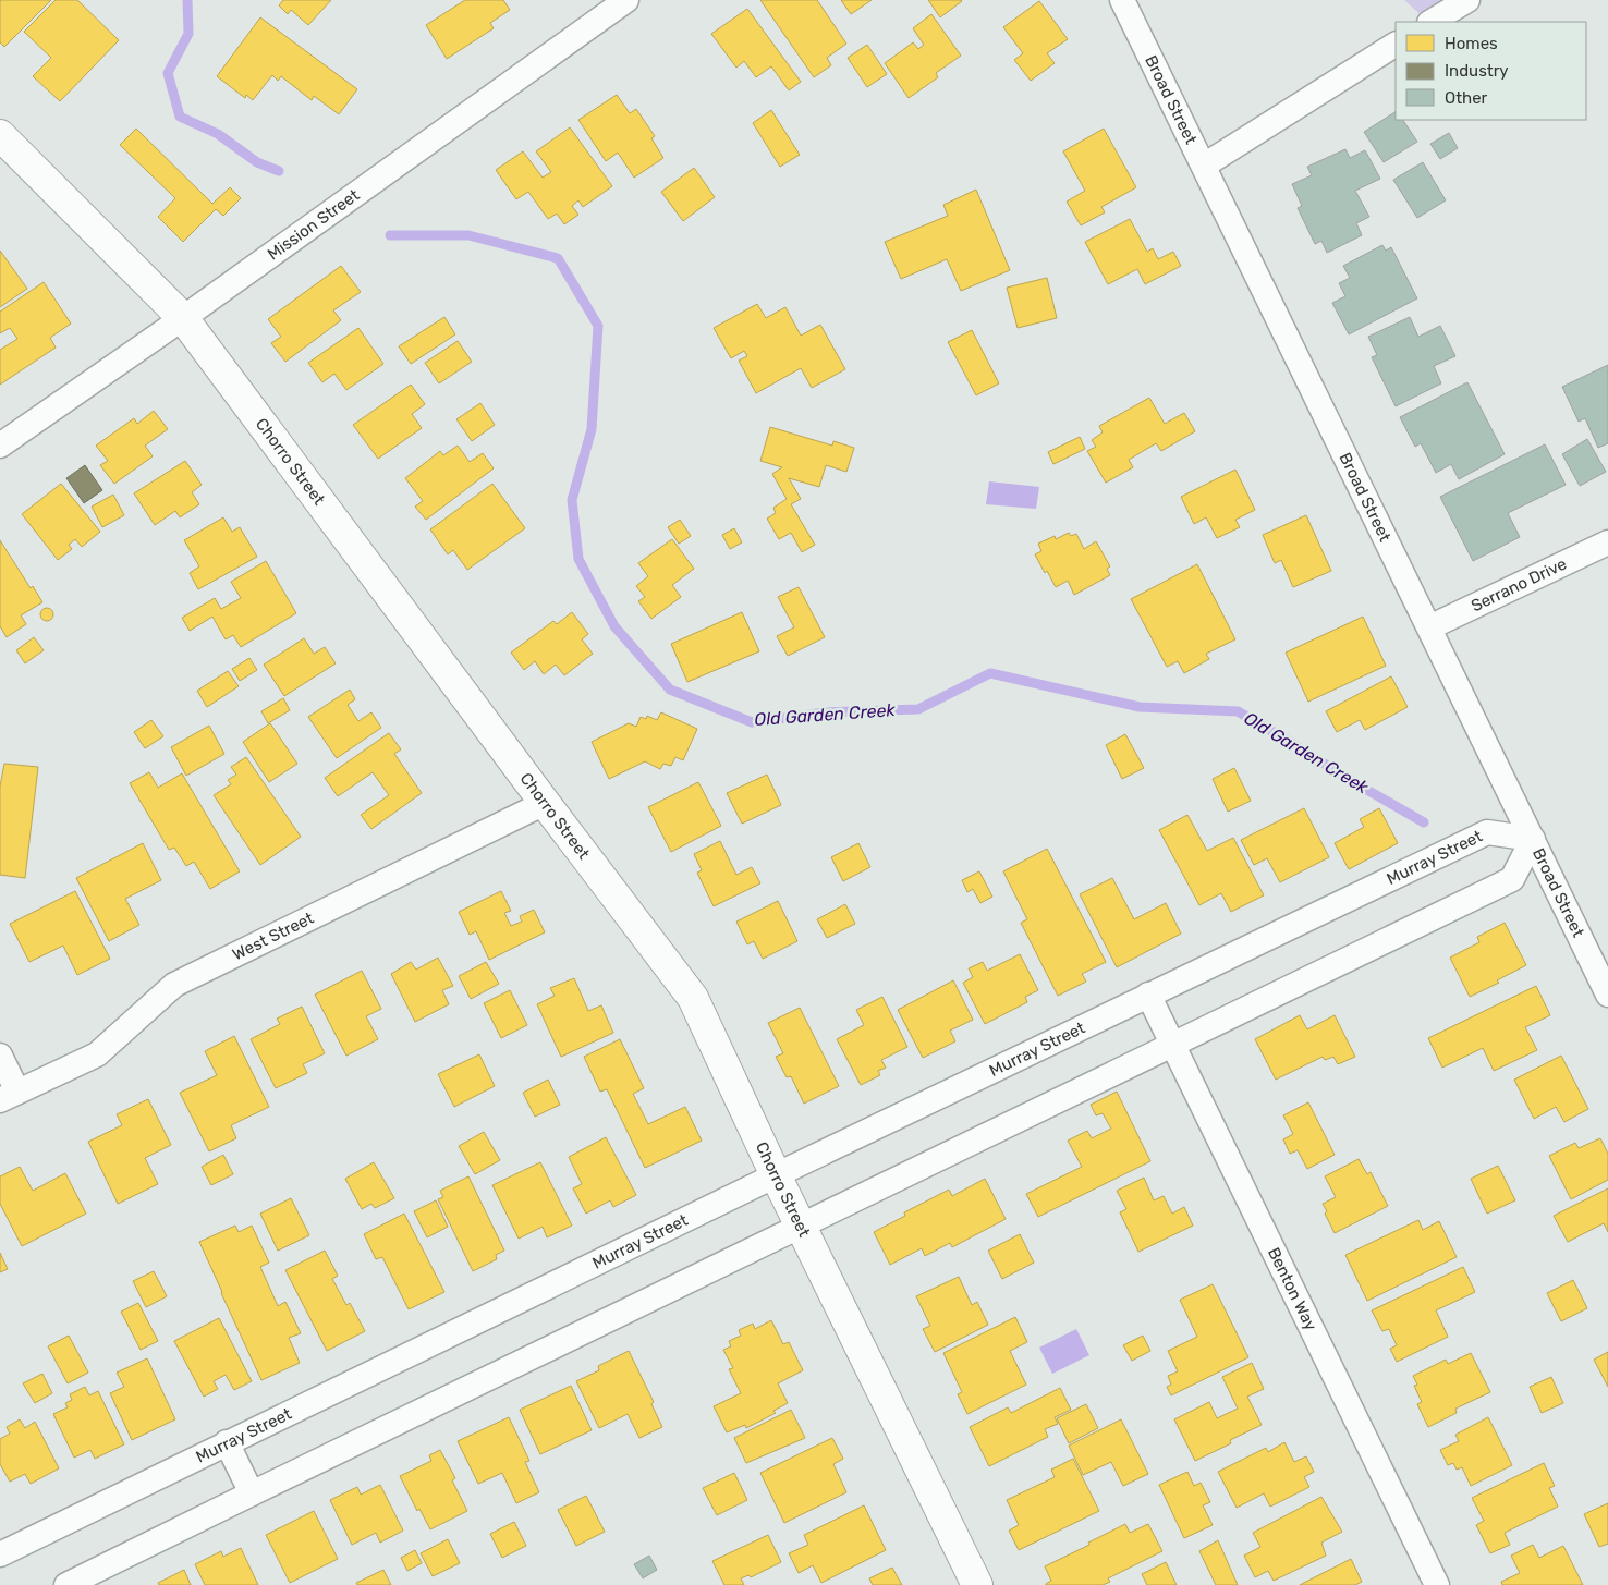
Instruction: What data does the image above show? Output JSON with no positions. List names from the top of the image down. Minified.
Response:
{"streets":{"street":["Broad Street","Mission Street","Chorro Street","Serrano Drive","Murray Street","West Street","Benton Way"]},"crossings":[["Broad Street","Serrano Drive"],["Broad Street","Murray Street"],["Mission Street","Chorro Street"],["Chorro Street","Murray Street"],["Chorro Street","West Street"],["Murray Street","Benton Way"]],"water":["Old Garden Creek"],"legend":["Homes","Industry","Other"]}
